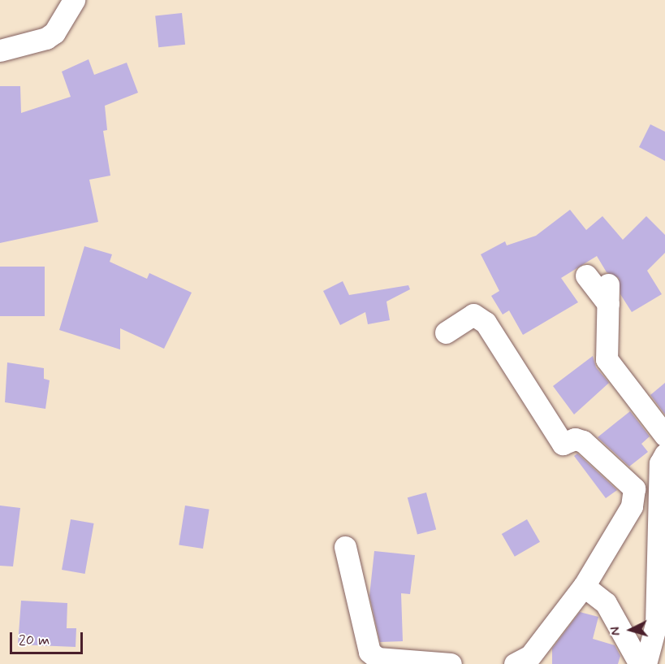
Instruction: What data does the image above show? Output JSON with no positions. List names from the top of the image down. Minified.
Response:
{"scale_bar":"20 m","north":"left"}
